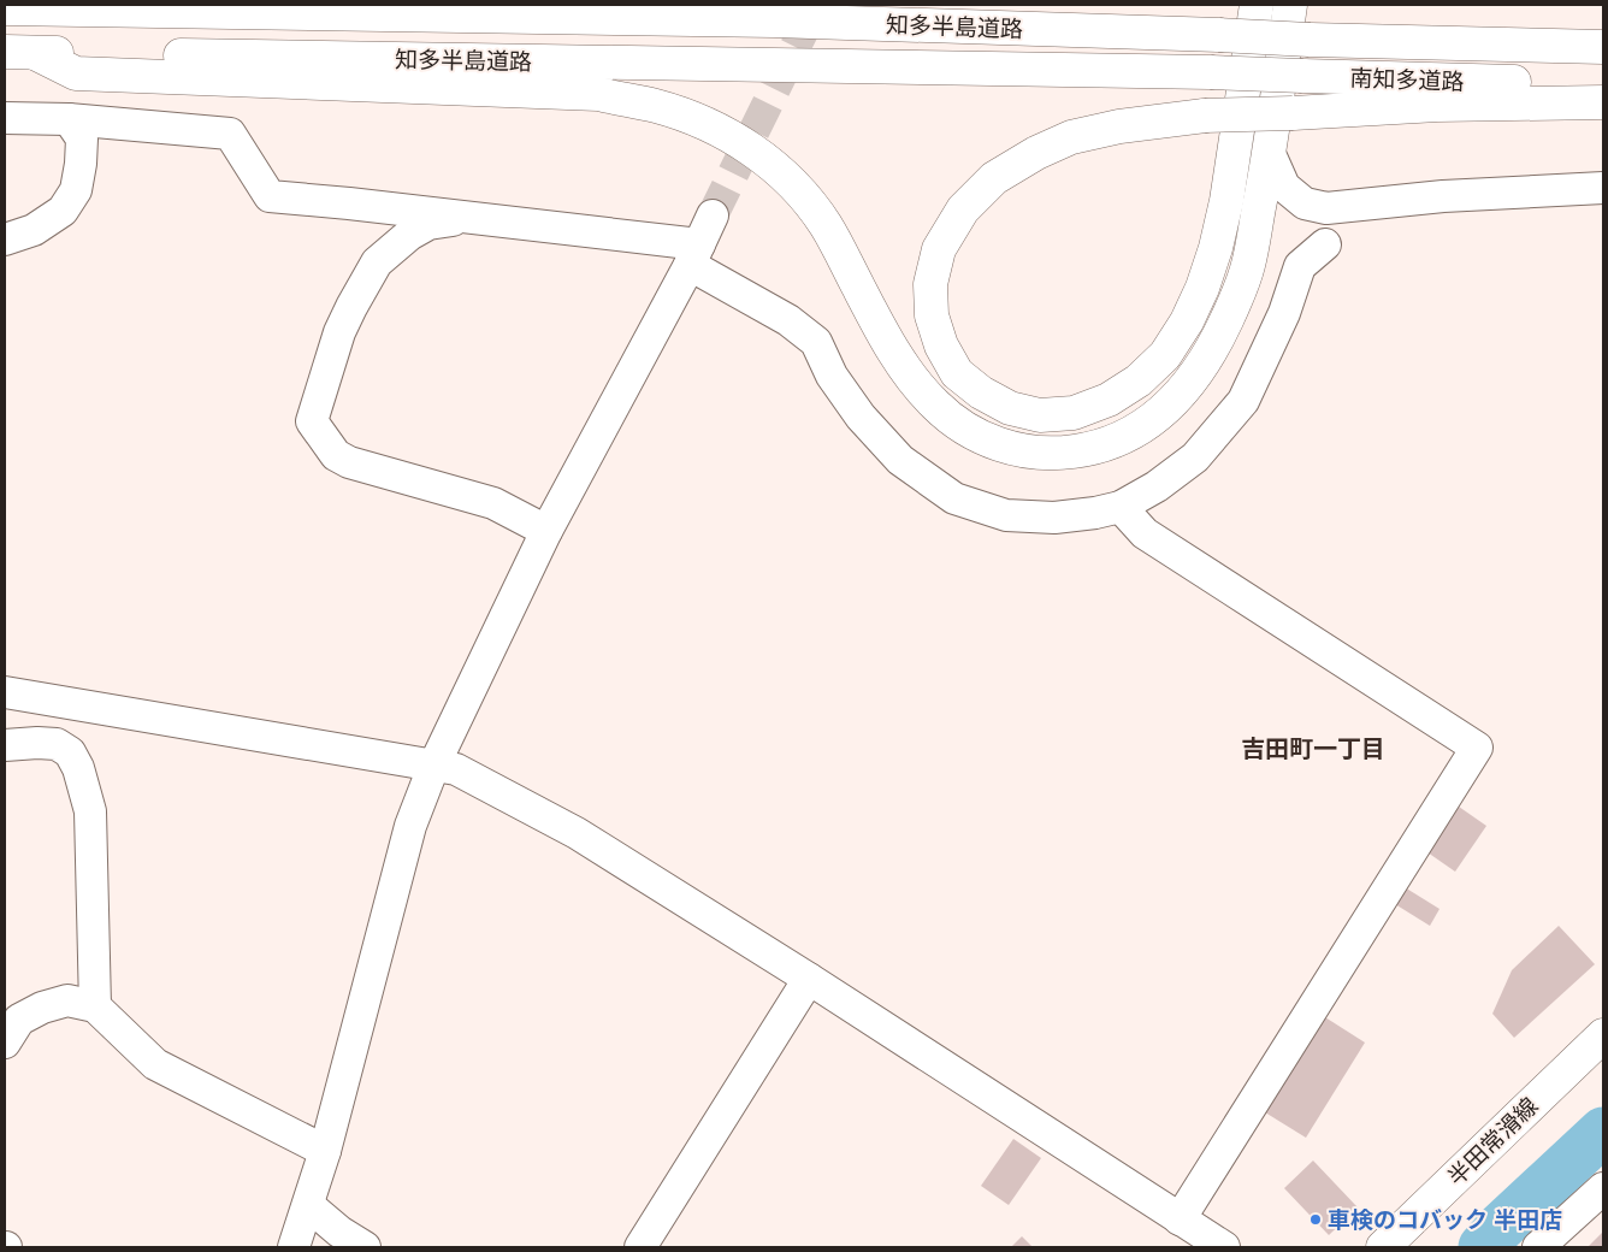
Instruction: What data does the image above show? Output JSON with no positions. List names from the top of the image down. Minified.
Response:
{"streets":{"main road":["知多半島道路","南知多道路","半田常滑線"]},"crossings":[["知多半島道路","南知多道路"]],"districts":["吉田町一丁目"],"places":["車検のコバック 半田店"]}
